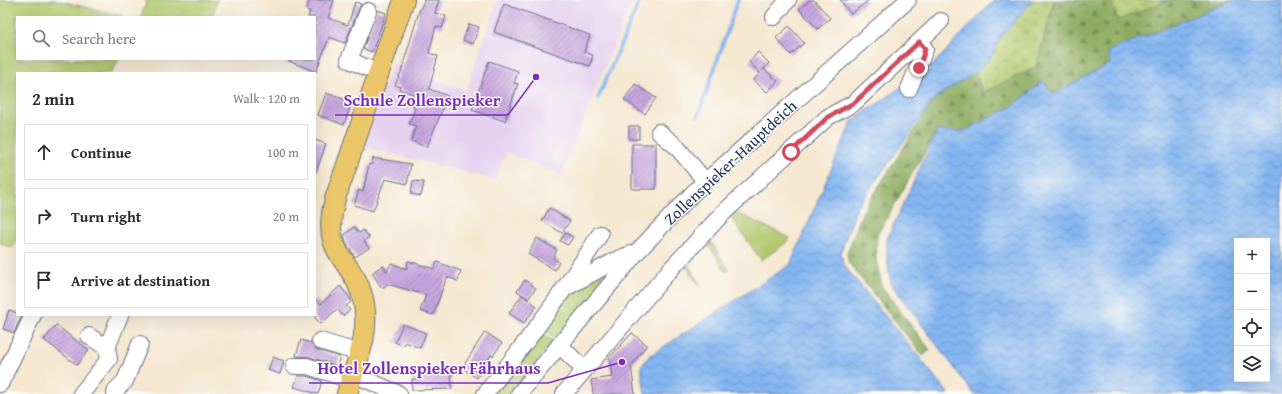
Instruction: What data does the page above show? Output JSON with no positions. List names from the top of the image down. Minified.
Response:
{"streets":{"street":["Zollenspieker-Hauptdeich"]},"places":["Schule Zollenspieker","Hotel Zollenspieker Fährhaus"],"page":{"search":"Search here","heading":["2 min","Walk · 120 m"],"list":[["Continue","100 m"],["Turn right","20 m"],"Arrive at destination"],"map_buttons":["+","−"]}}
